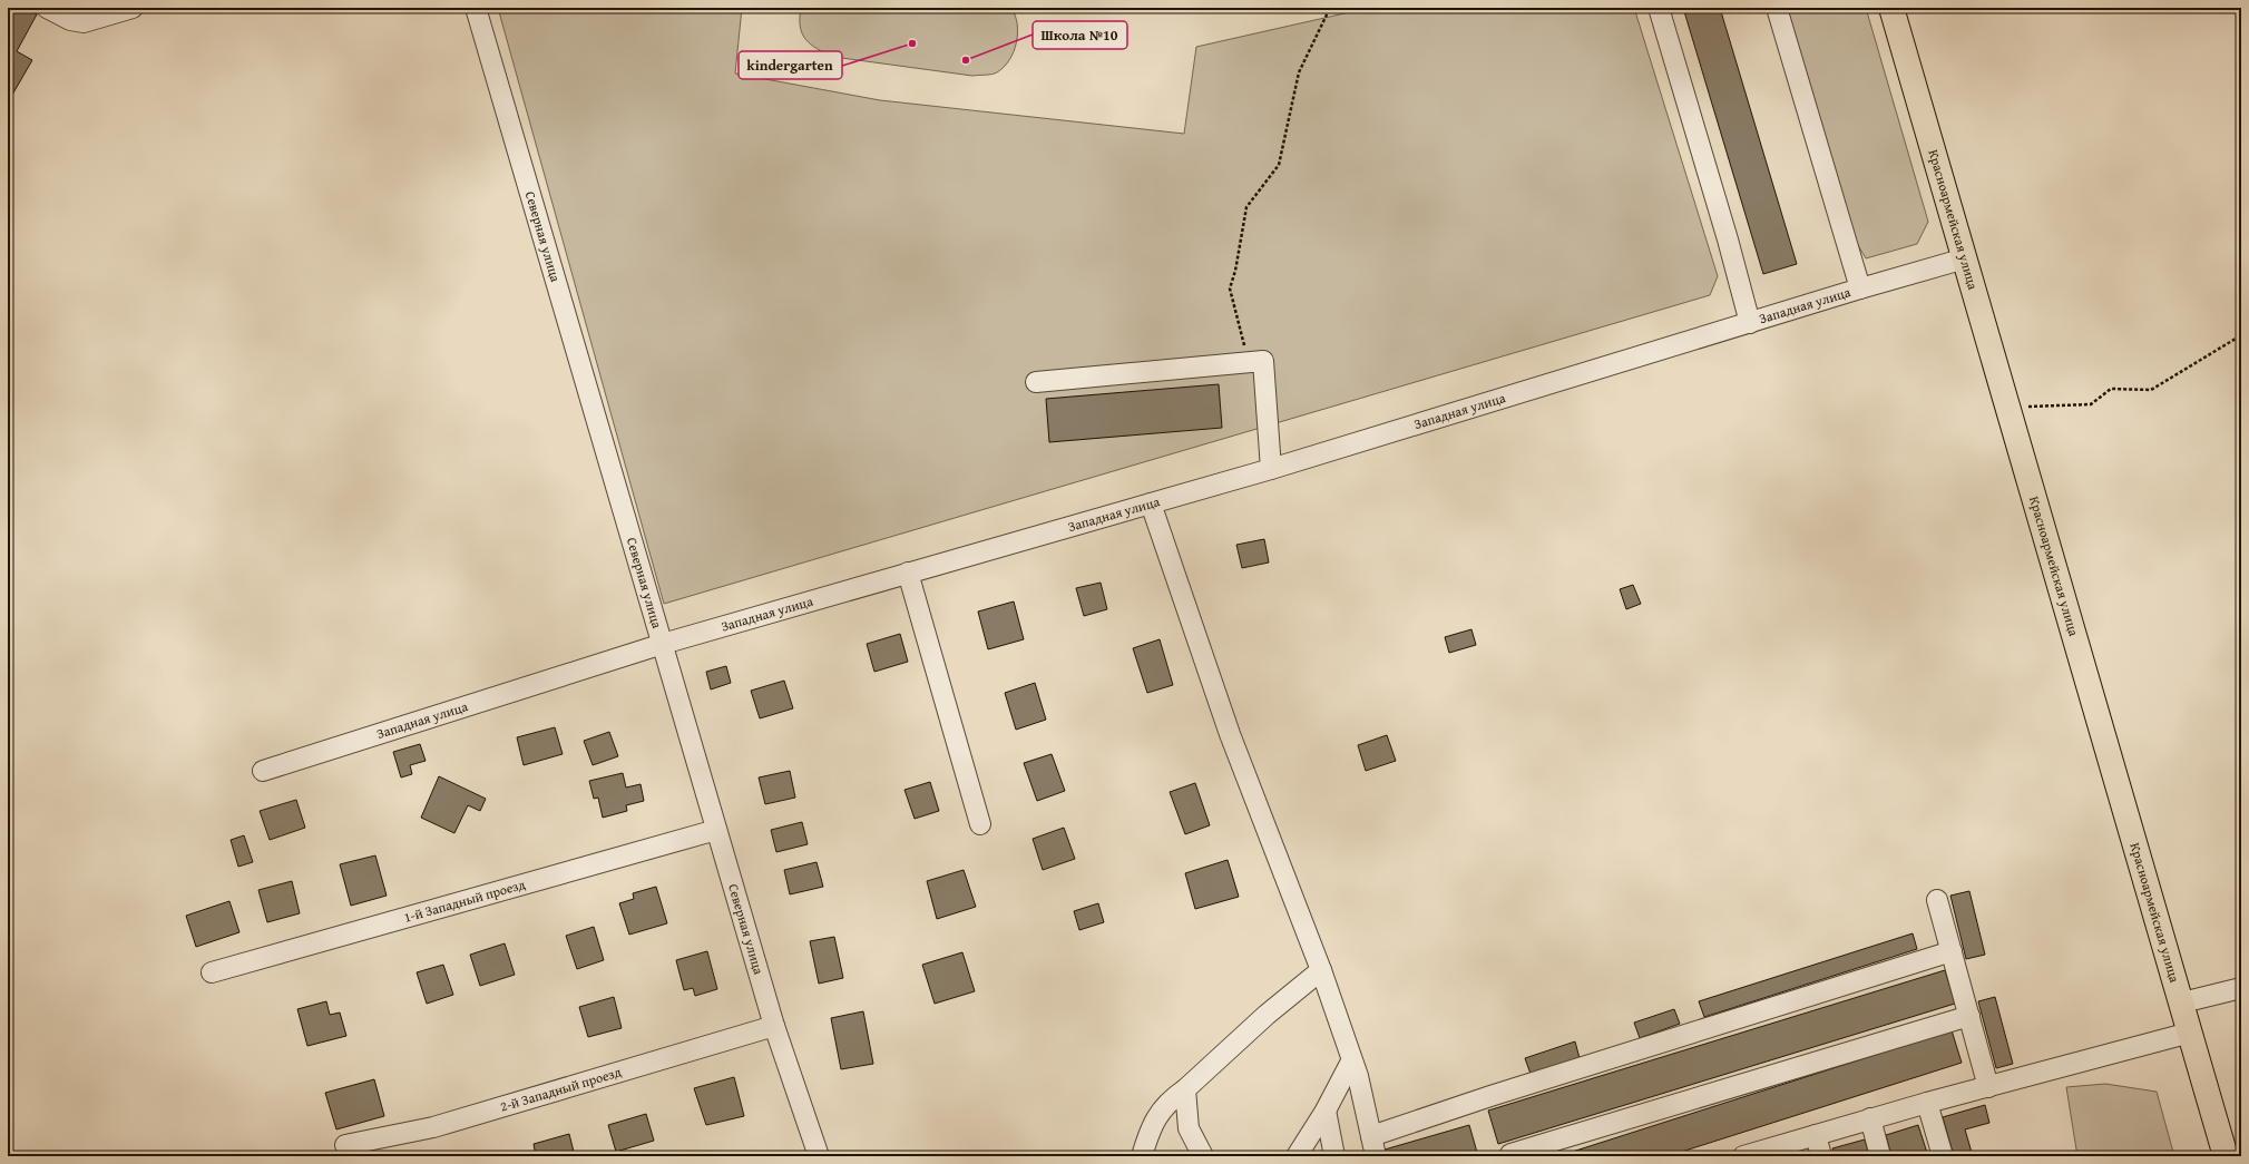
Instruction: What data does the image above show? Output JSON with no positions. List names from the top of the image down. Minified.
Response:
{"streets":{"main road":["Красноармейская улица"],"street":["Северная улица","Западная улица","1-й Западный проезд","2-й Западный проезд"]},"crossings":[["Красноармейская улица","Западная улица"],["Северная улица","Западная улица"],["Северная улица","1-й Западный проезд"],["Северная улица","2-й Западный проезд"]],"places":["kindergarten","Школа №10"]}
